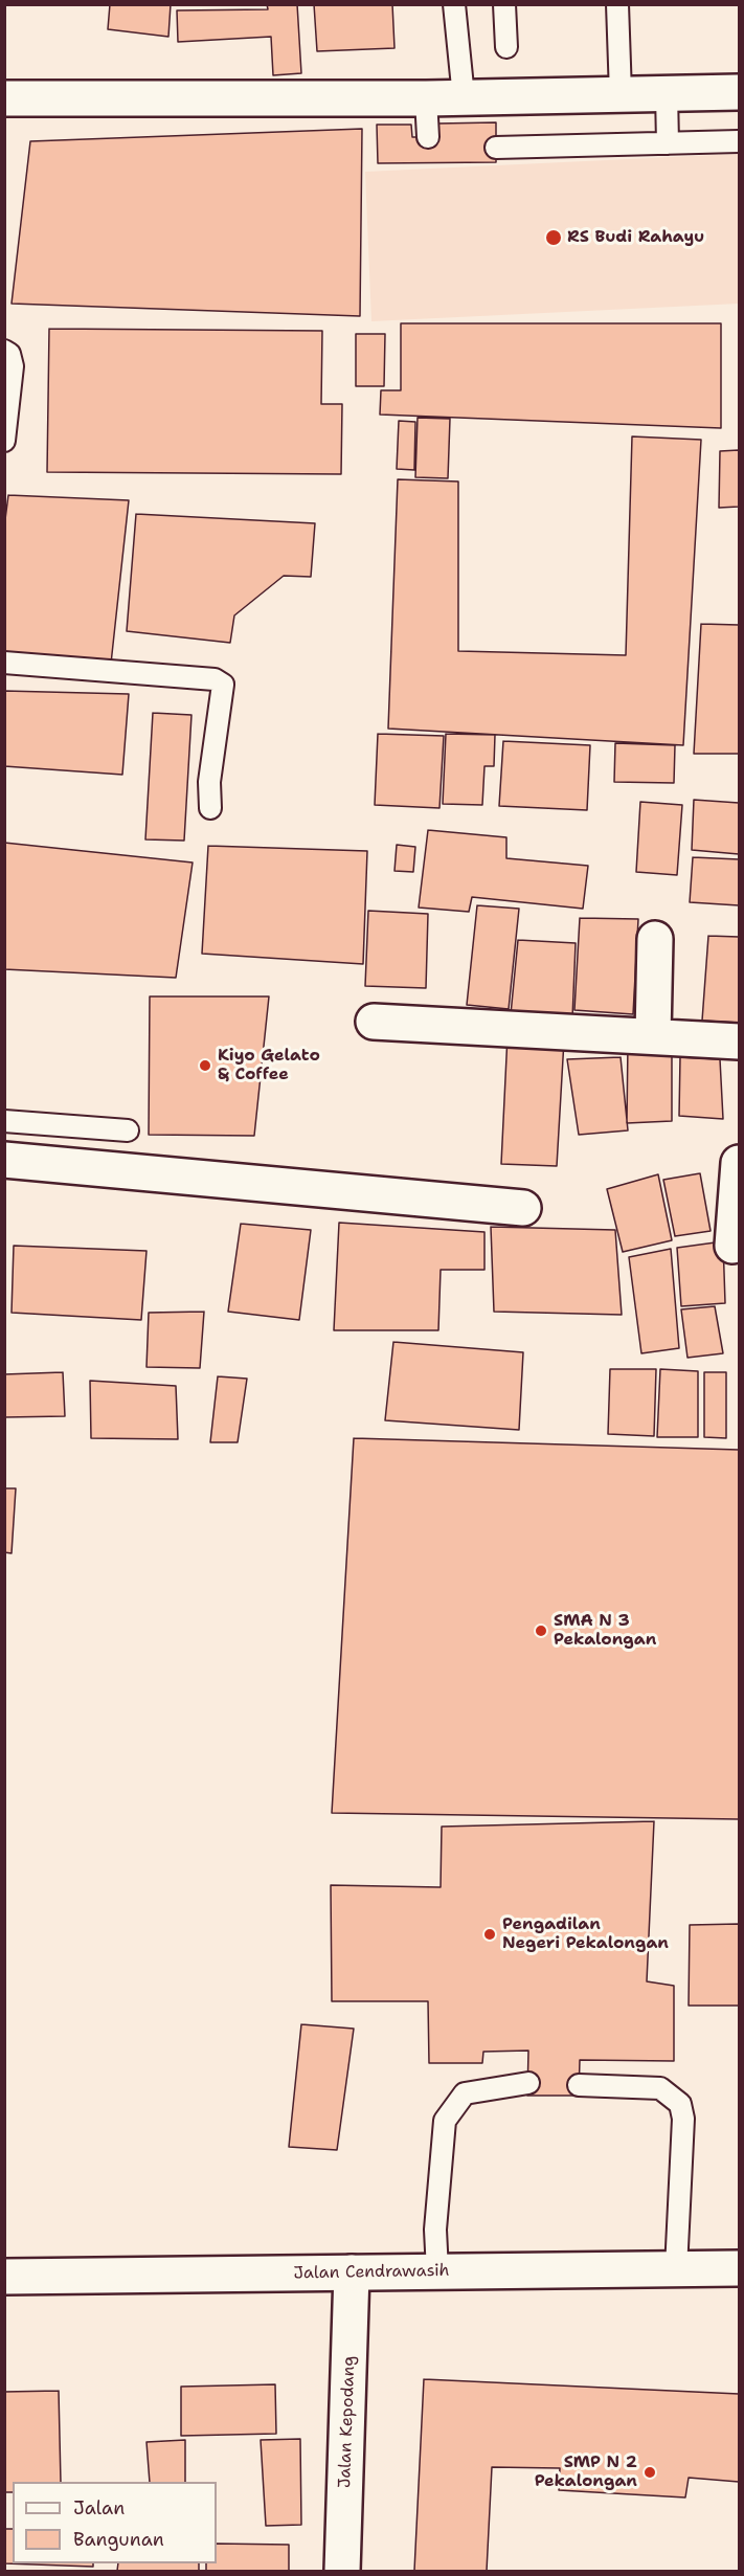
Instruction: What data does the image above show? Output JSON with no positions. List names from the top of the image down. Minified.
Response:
{"streets":{"street":["Jalan Cendrawasih","Jalan Kepodang"]},"crossings":[["Jalan Cendrawasih","Jalan Kepodang"]],"places":["RS Budi Rahayu","Kiyo Gelato & Coffee","SMA N 3 Pekalongan","Pengadilan Negeri Pekalongan","SMP N 2 Pekalongan"],"legend":["Jalan","Bangunan"]}
